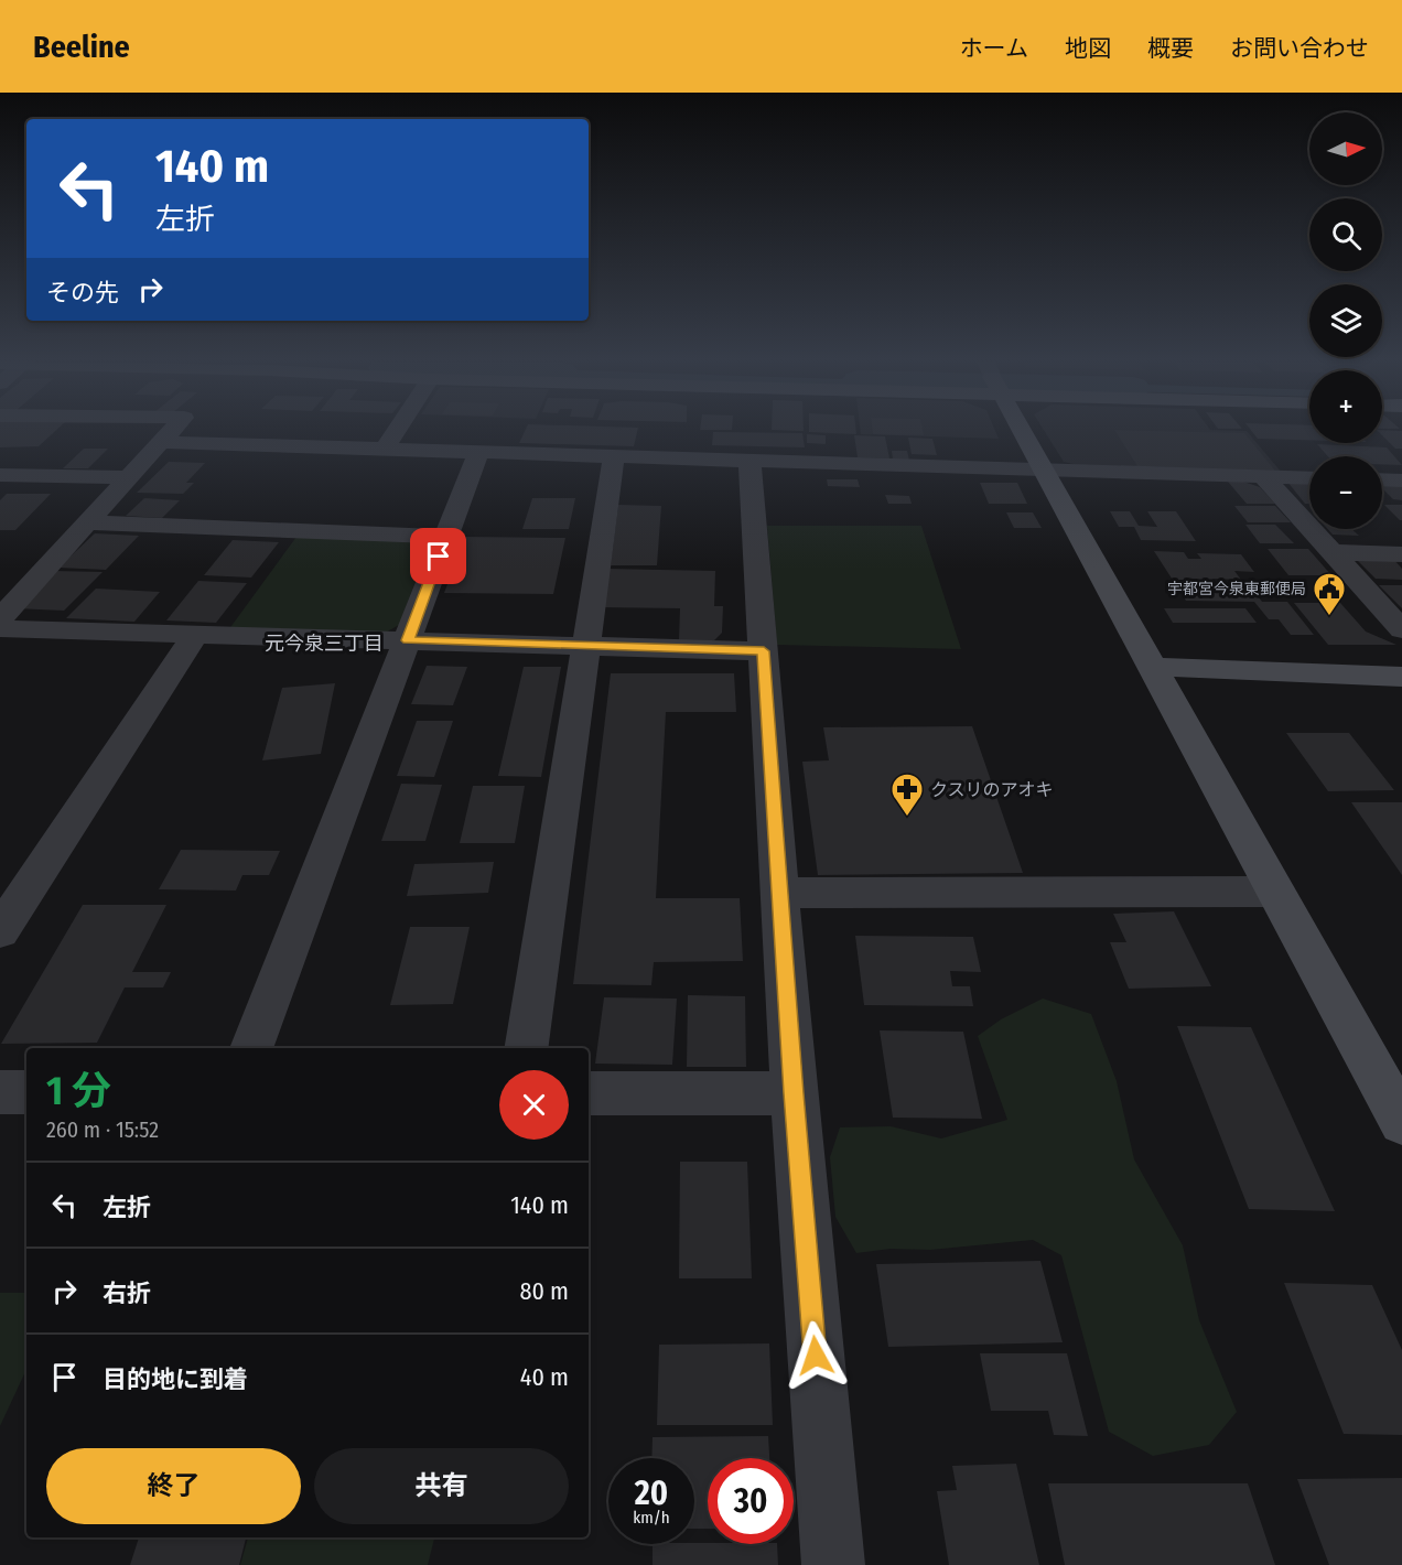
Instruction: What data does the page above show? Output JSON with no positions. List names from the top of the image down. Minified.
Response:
{"districts":["元今泉三丁目"],"places":{"public building":["宇都宮今泉東郵便局"],"pharmacy":["クスリのアオキ"]},"north":"right","page":{"header":"Beeline","nav":["ホーム","地図","概要","お問い合わせ"],"map_buttons":["+","−"],"turn":["140 m","左折"],"then":"その先","heading":["1 分","260 m · 15:52"],"list":[{"name":"左折","value":"140 m"},{"name":"右折","value":"80 m"},{"name":"目的地に到着","value":"40 m"}],"buttons":["終了","共有"],"speed":"20 km/h","limit":"30"}}
